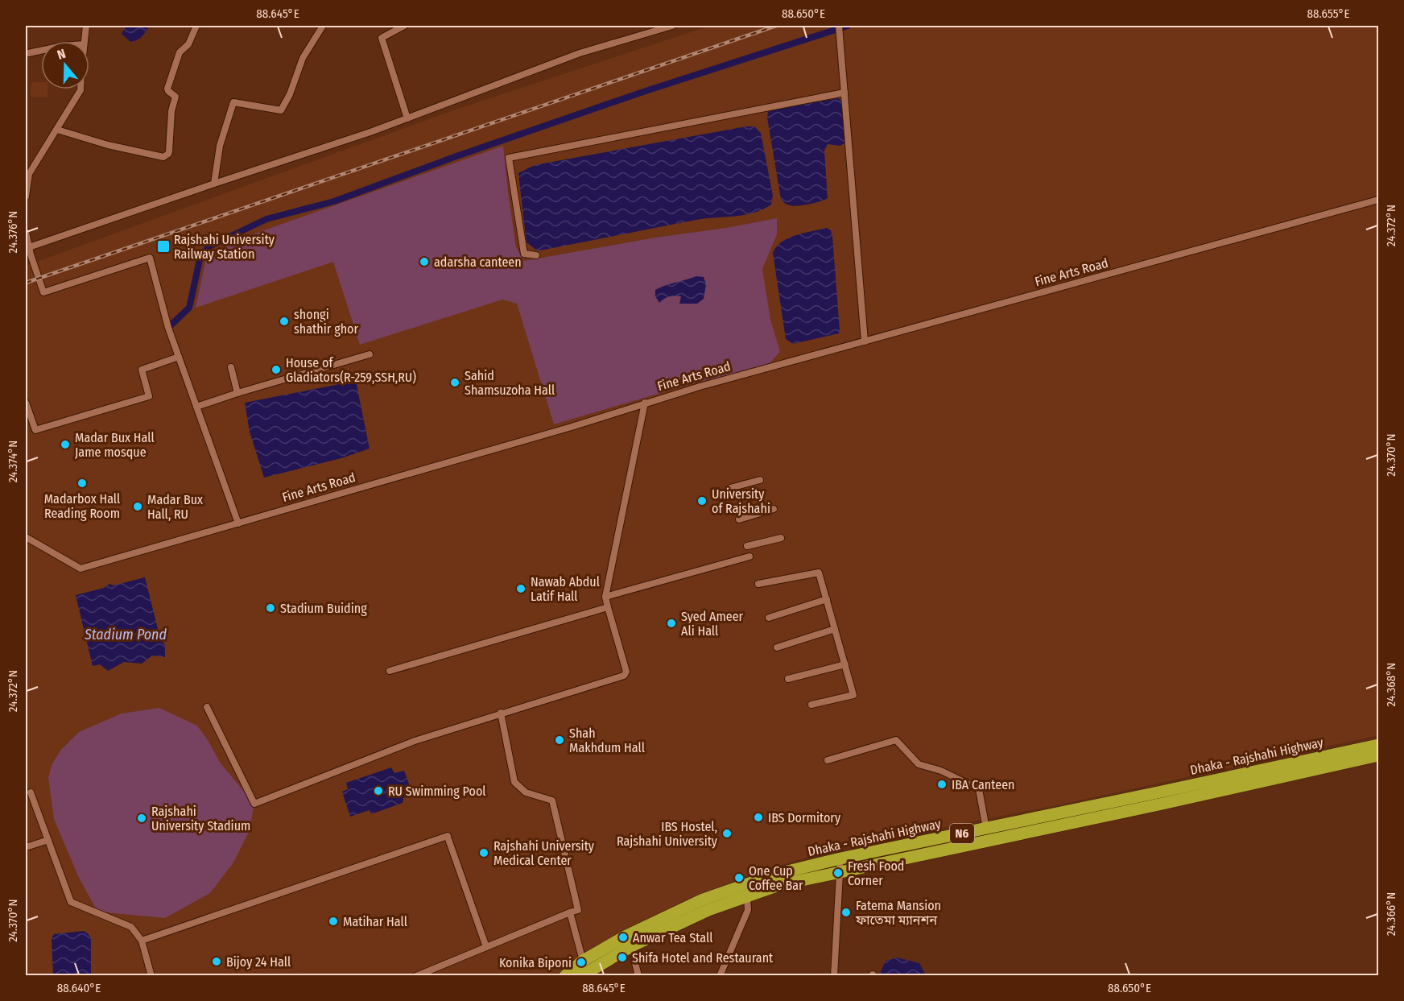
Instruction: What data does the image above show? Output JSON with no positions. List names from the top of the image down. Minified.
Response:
{"streets":{"highway":["Dhaka - Rajshahi Highway","N6"],"street":["Fine Arts Road"]},"water":["Stadium Pond"],"places":{"transit":["Rajshahi University Railway Station"],"other":["adarsha canteen","shongi shathir ghor","House of Gladiators(R-259,SSH,RU)","Sahid Shamsuzoha Hall","Madar Bux Hall Jame mosque","Madarbox Hall Reading Room","University of Rajshahi","Madar Bux Hall, RU","Nawab Abdul Latif Hall","Stadium Buiding","Syed Ameer Ali Hall","Shah Makhdum Hall","IBA Canteen","RU Swimming Pool","IBS Dormitory","Rajshahi University Stadium","IBS Hostel, Rajshahi University","Rajshahi University Medical Center","Fresh Food Corner","One Cup Coffee Bar","Fatema Mansion ফাতেমা ম্যানশন","Matihar Hall","Anwar Tea Stall","Shifa Hotel and Restaurant","Bijoy 24 Hall","Konika Biponi"]},"north":"top","coordinates":["88.645°E","88.650°E","88.655°E","24.372°N","24.376°N","24.370°N","24.374°N","24.368°N","24.366°N","88.640°E"]}
